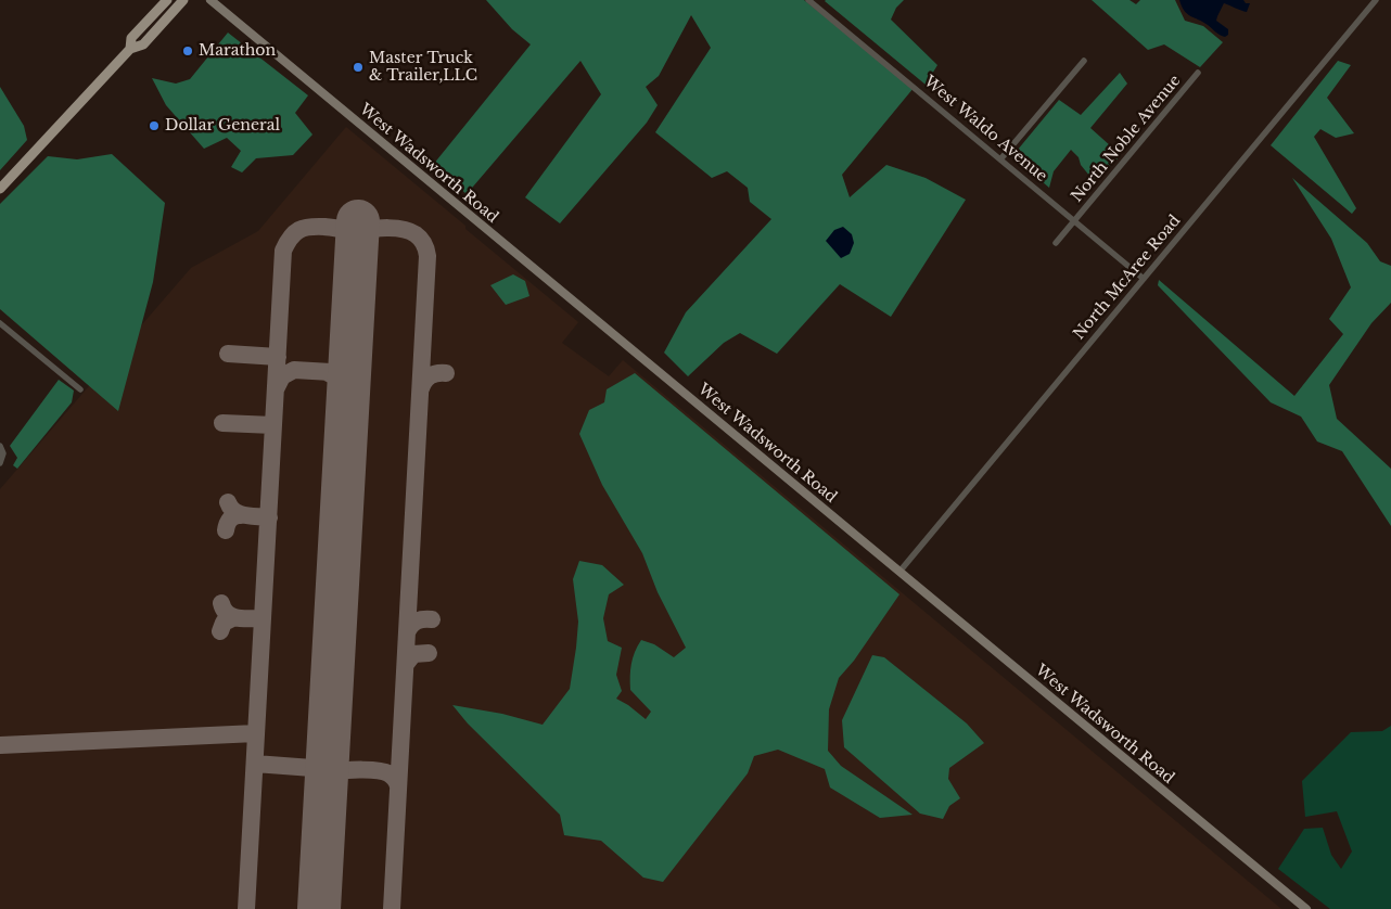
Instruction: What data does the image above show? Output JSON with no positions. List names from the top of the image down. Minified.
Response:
{"streets":{"main road":["West Wadsworth Road"],"street":["West Waldo Avenue","North Noble Avenue","North McAree Road"]},"crossings":[["West Waldo Avenue","North Noble Avenue"],["West Waldo Avenue","North McAree Road"],["West Wadsworth Road","North McAree Road"]],"places":["Marathon","Master Truck & Trailer,LLC","Dollar General"]}
